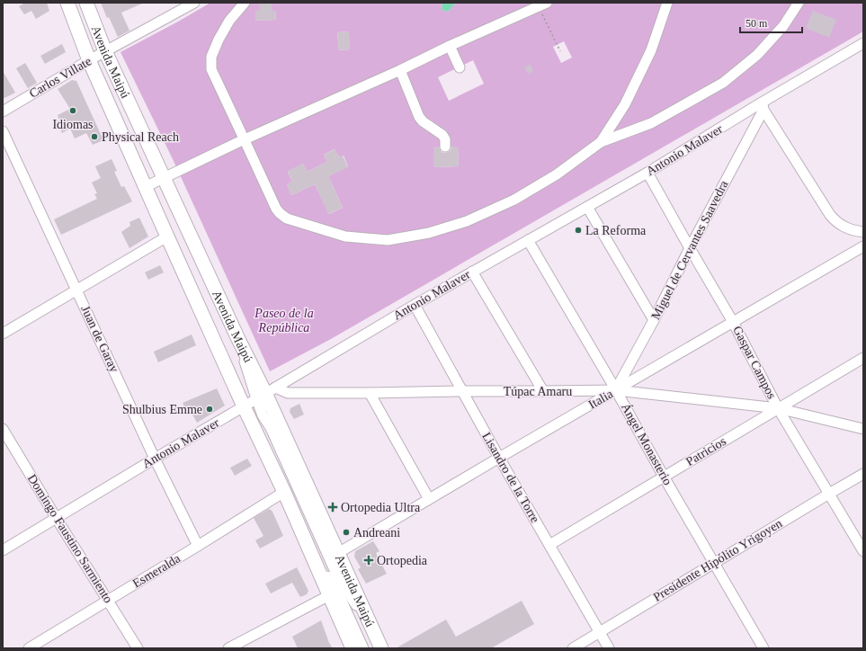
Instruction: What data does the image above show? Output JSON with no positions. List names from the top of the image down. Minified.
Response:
{"streets":{"main road":["Avenida Maipú"],"street":["Carlos Villate","Antonio Malaver","Miguel de Cervantes Saavedra","Juan de Garay","Gaspar Campos","Túpac Amaru","Italia","Ángel Monasterio","Patricios","Lisandro de la Torre","Domingo Faustino Sarmiento","Presidente Hipólito Yrigoyen","Esmeralda"]},"crossings":[["Avenida Maipú","Carlos Villate"],["Avenida Maipú","Antonio Malaver"],["Avenida Maipú","Túpac Amaru"],["Avenida Maipú","Italia"],["Avenida Maipú","Esmeralda"],["Antonio Malaver","Miguel de Cervantes Saavedra"],["Antonio Malaver","Juan de Garay"],["Antonio Malaver","Gaspar Campos"],["Antonio Malaver","Túpac Amaru"],["Antonio Malaver","Ángel Monasterio"],["Antonio Malaver","Lisandro de la Torre"],["Antonio Malaver","Domingo Faustino Sarmiento"],["Miguel de Cervantes Saavedra","Gaspar Campos"],["Miguel de Cervantes Saavedra","Túpac Amaru"],["Miguel de Cervantes Saavedra","Italia"],["Miguel de Cervantes Saavedra","Ángel Monasterio"],["Juan de Garay","Esmeralda"],["Gaspar Campos","Túpac Amaru"],["Gaspar Campos","Italia"],["Gaspar Campos","Patricios"],["Gaspar Campos","Presidente Hipólito Yrigoyen"],["Túpac Amaru","Italia"],["Túpac Amaru","Ángel Monasterio"],["Túpac Amaru","Patricios"],["Túpac Amaru","Lisandro de la Torre"],["Italia","Ángel Monasterio"],["Italia","Lisandro de la Torre"],["Ángel Monasterio","Patricios"],["Ángel Monasterio","Presidente Hipólito Yrigoyen"],["Patricios","Lisandro de la Torre"],["Lisandro de la Torre","Presidente Hipólito Yrigoyen"],["Domingo Faustino Sarmiento","Esmeralda"]],"parks":["Paseo de la República"],"places":{"other":["Idiomas","Physical Reach","La Reforma","Shulbius Emme","Andreani"],"health":["Ortopedia Ultra","Ortopedia"]},"scale_bar":"50 m"}
